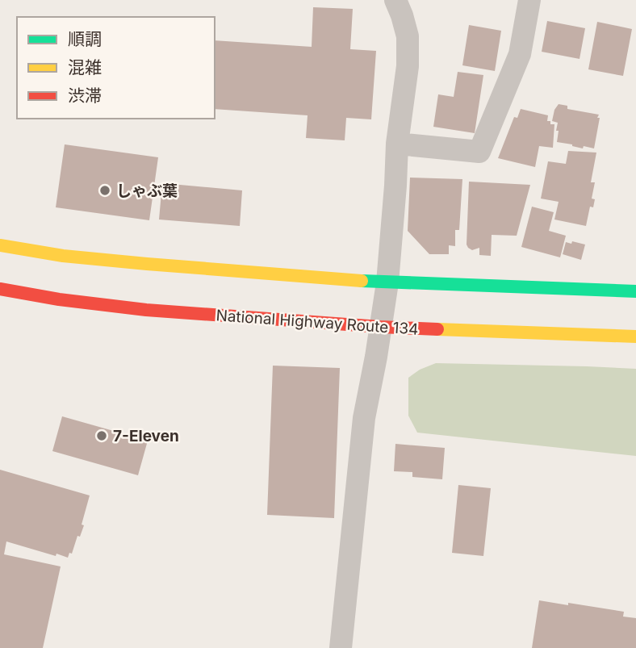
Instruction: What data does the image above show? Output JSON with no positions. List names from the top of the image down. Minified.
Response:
{"streets":{"highway":["National Highway Route 134"]},"places":["しゃぶ葉","7-Eleven"],"legend":["順調","混雑","渋滞"]}
